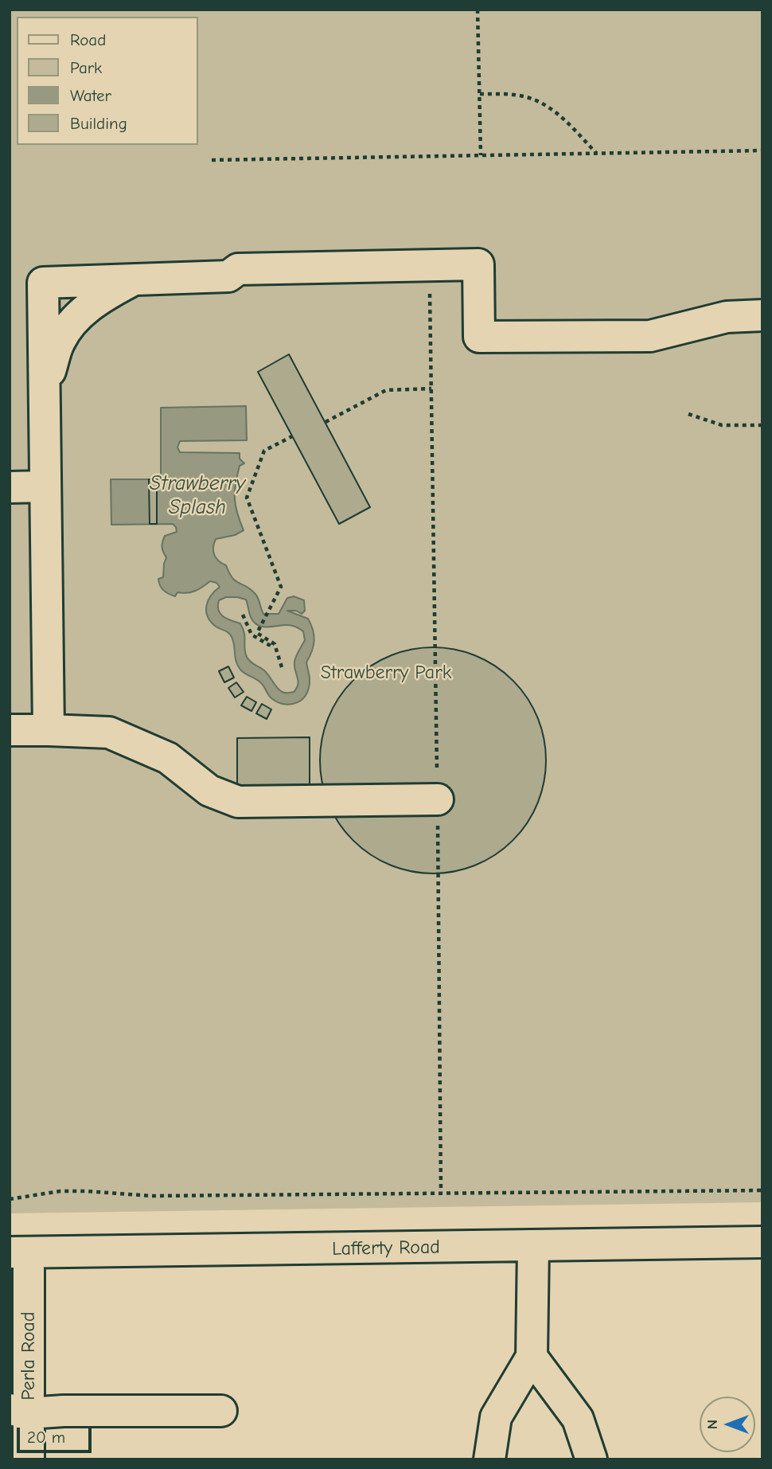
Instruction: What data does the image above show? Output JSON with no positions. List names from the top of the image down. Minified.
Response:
{"streets":{"street":["Lafferty Road","Perla Road"]},"crossings":[["Lafferty Road","Perla Road"]],"water":["Strawberry Splash"],"parks":["Strawberry Park"],"legend":["Road","Park","Water","Building"],"scale_bar":"20 m","north":"left"}
